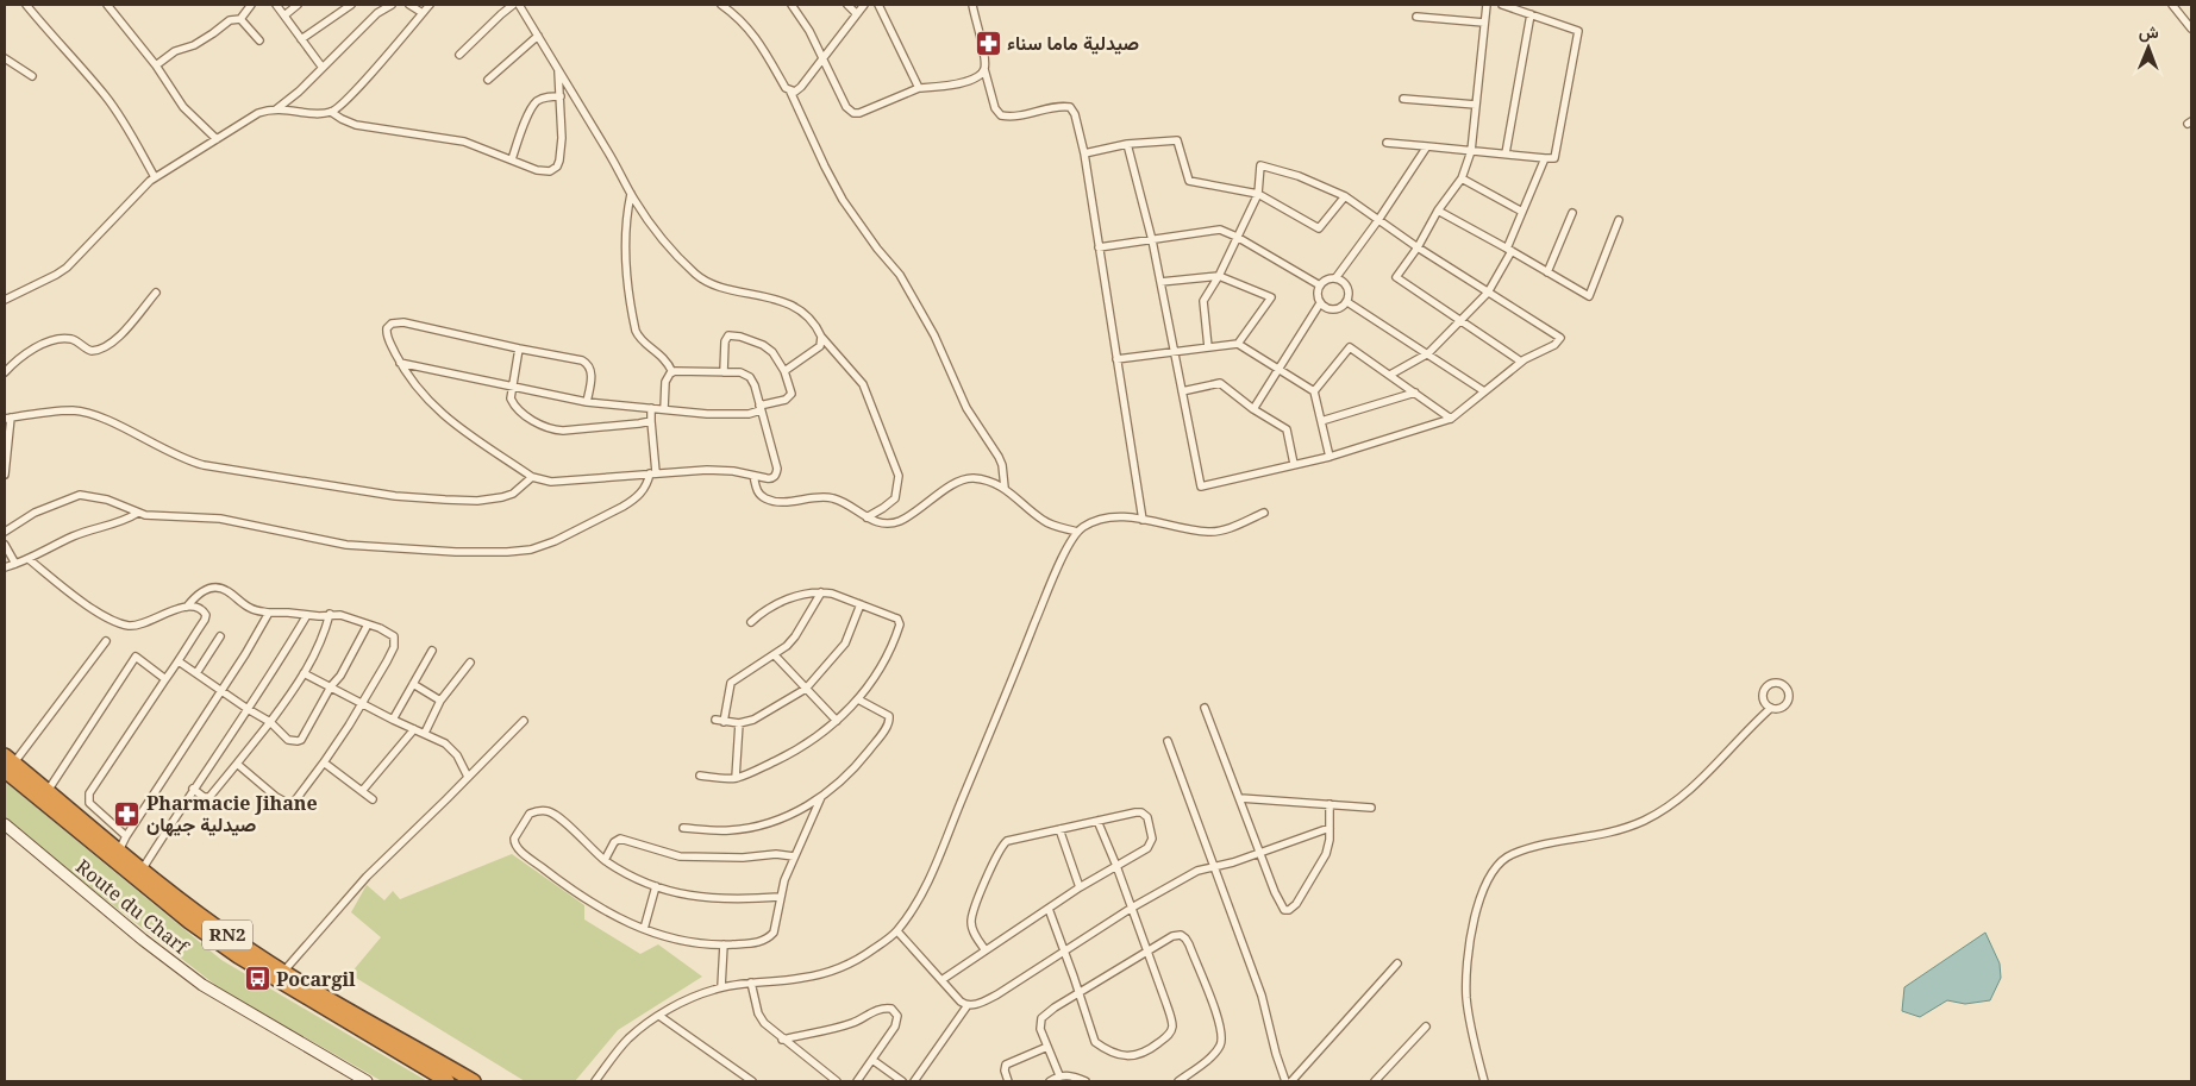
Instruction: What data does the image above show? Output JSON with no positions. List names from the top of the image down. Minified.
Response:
{"streets":{"highway":["RN2"],"street":["Route du Charf"]},"places":{"pharmacy":["صيدلية ماما سناء","Pharmacie Jihane صيدلية جيهان"],"bus stop":["Pocargil"]},"north":"top"}
